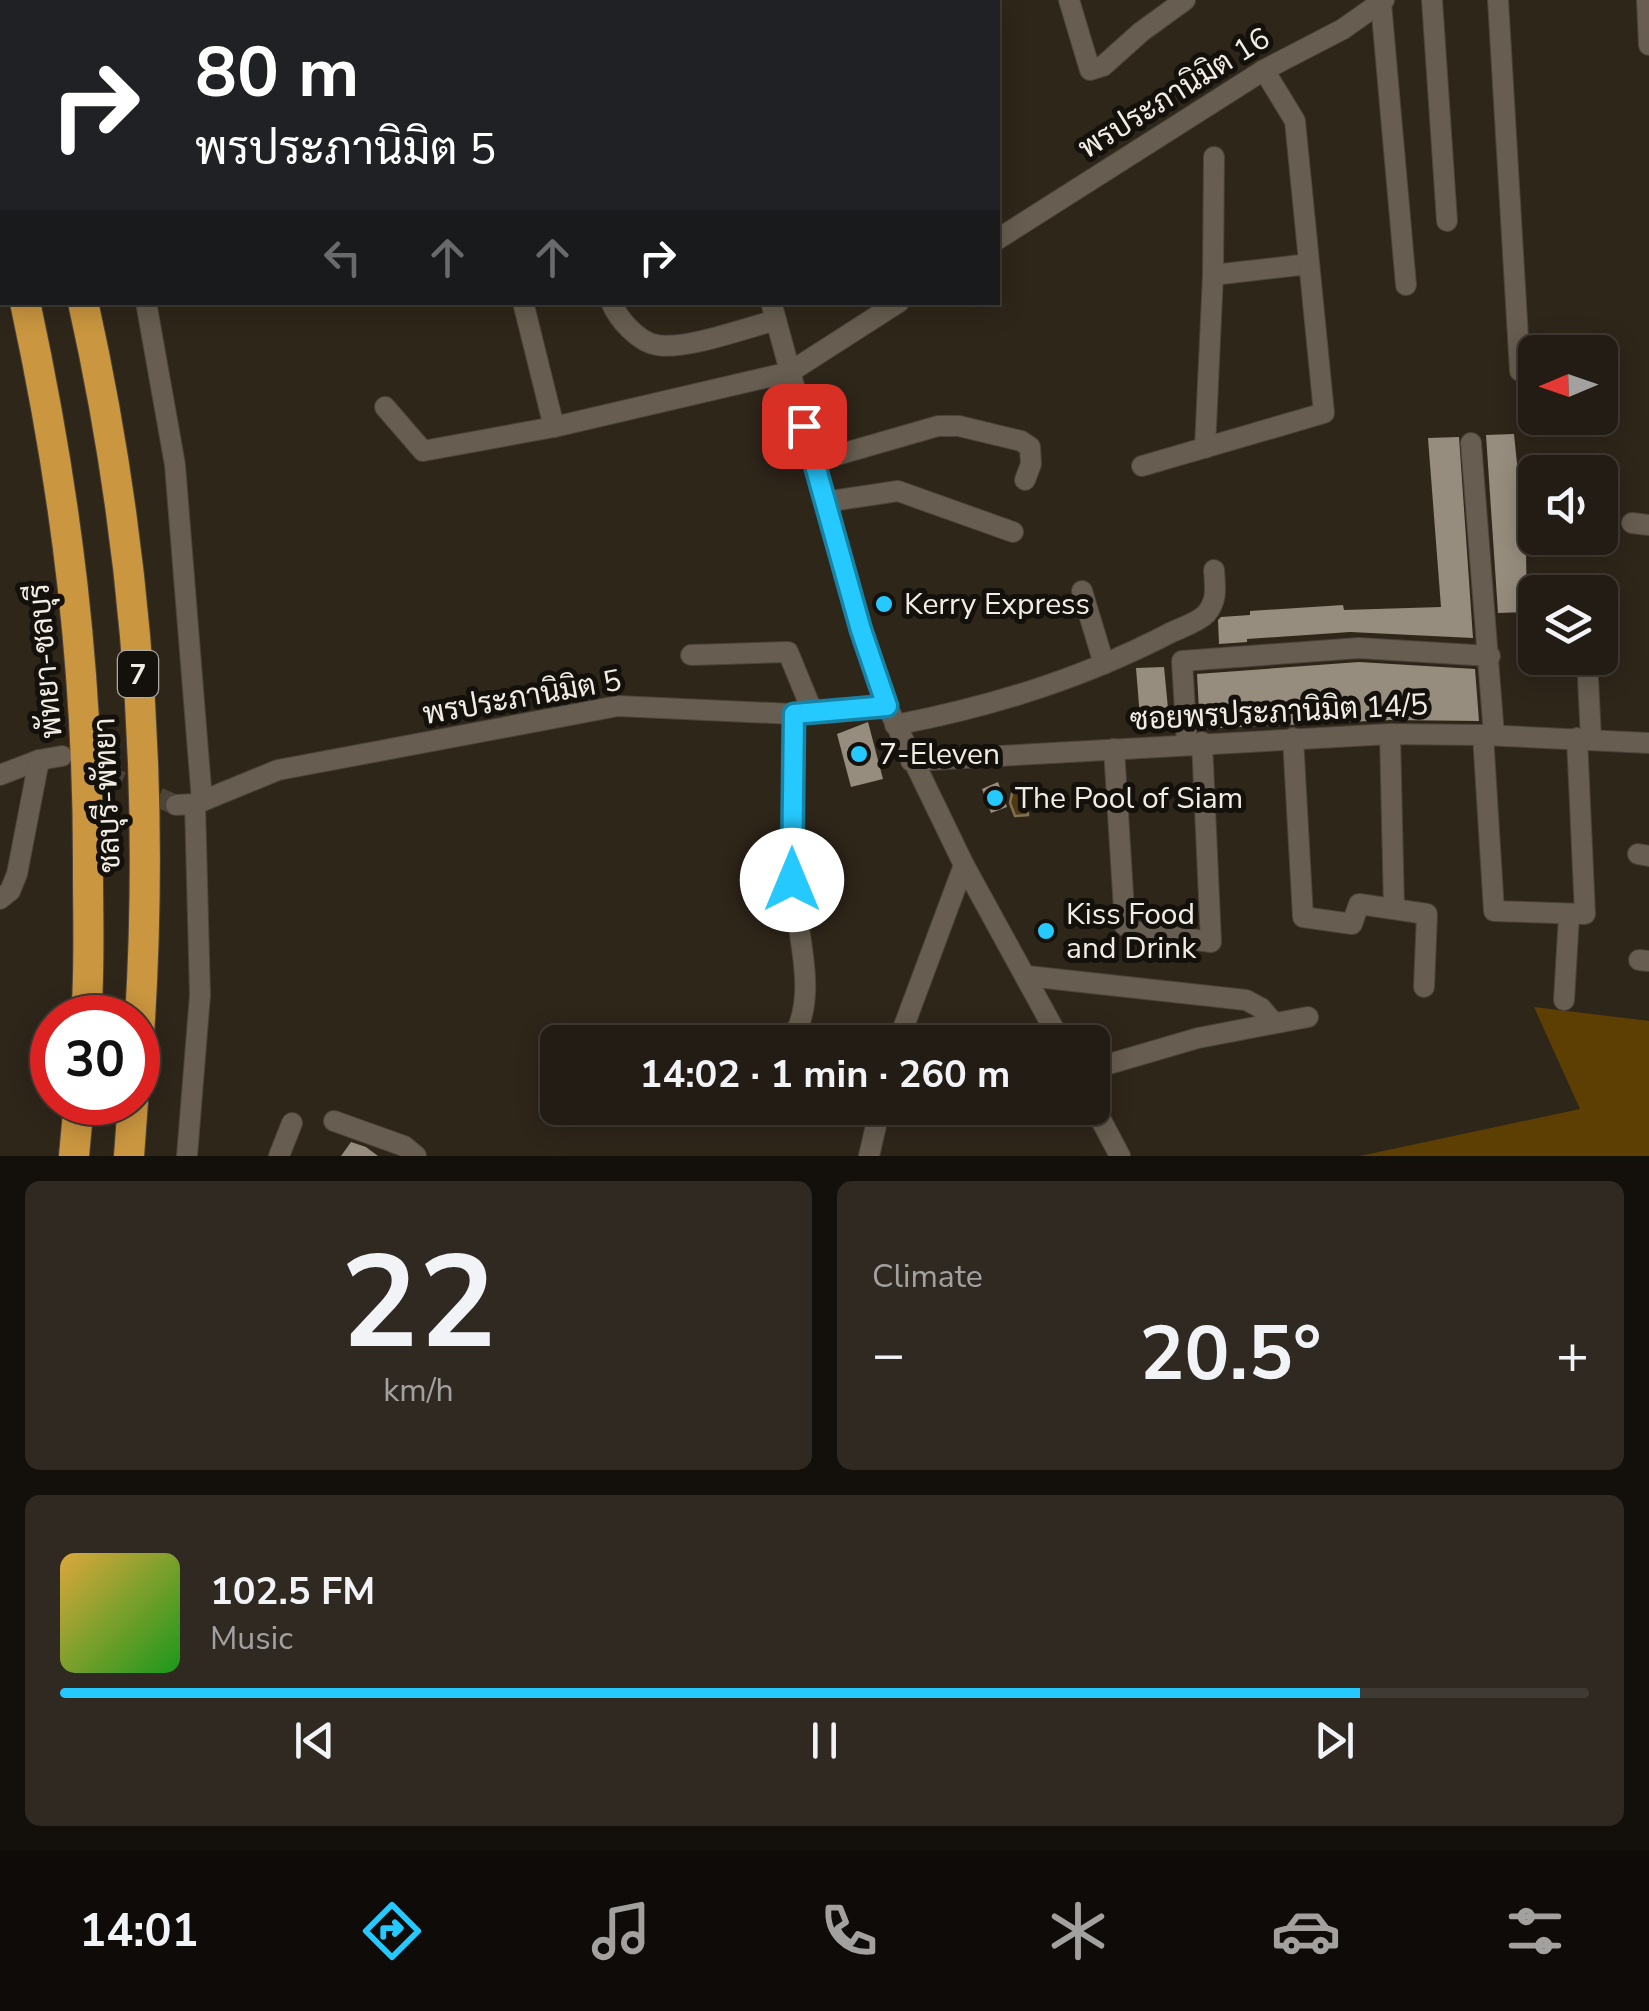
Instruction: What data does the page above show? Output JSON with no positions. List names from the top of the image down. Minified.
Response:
{"streets":{"highway":["พัทยา-ชลบุรี","7","ชลบุรี-พัทยา"],"street":["พรประภานิมิต 16","พรประภานิมิต 5","ซอยพรประภานิมิต 14/5"]},"places":["Kerry Express","7-Eleven","The Pool of Siam","Kiss Food and Drink"],"north":"left","page":{"turn":["80 m","พรประภานิมิต 5"],"limit":"30","trip":"14:02 · 1 min · 260 m","tile":[["22","km/h"],"Climate"],"heat":["−","20.5°","+"],"song":["102.5 FM","Music"],"tabs":"14:01"}}
